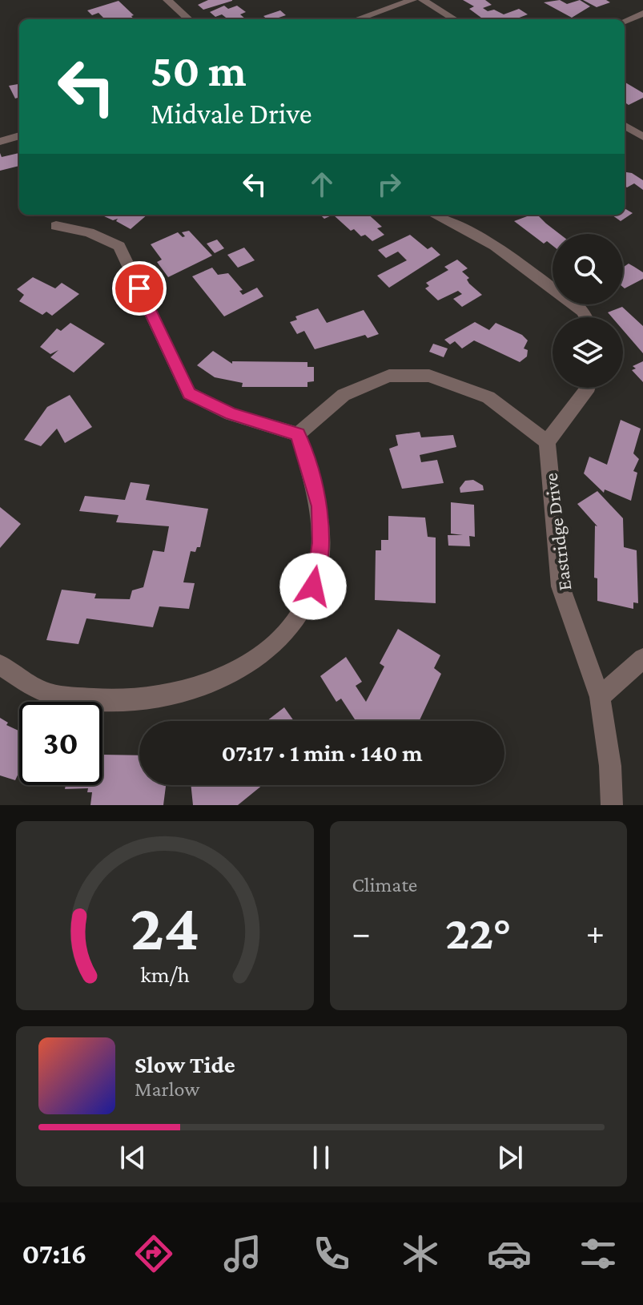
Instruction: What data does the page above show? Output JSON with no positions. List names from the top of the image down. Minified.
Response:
{"streets":{"street":["Eastridge Drive"]},"page":{"turn":["50 m","Midvale Drive"],"limit":"30","trip":"07:17 · 1 min · 140 m","tile":"Climate","heat":["−","22°","+"],"song":["Slow Tide","Marlow"],"tabs":"07:16","gauge":["24","km/h"]}}
